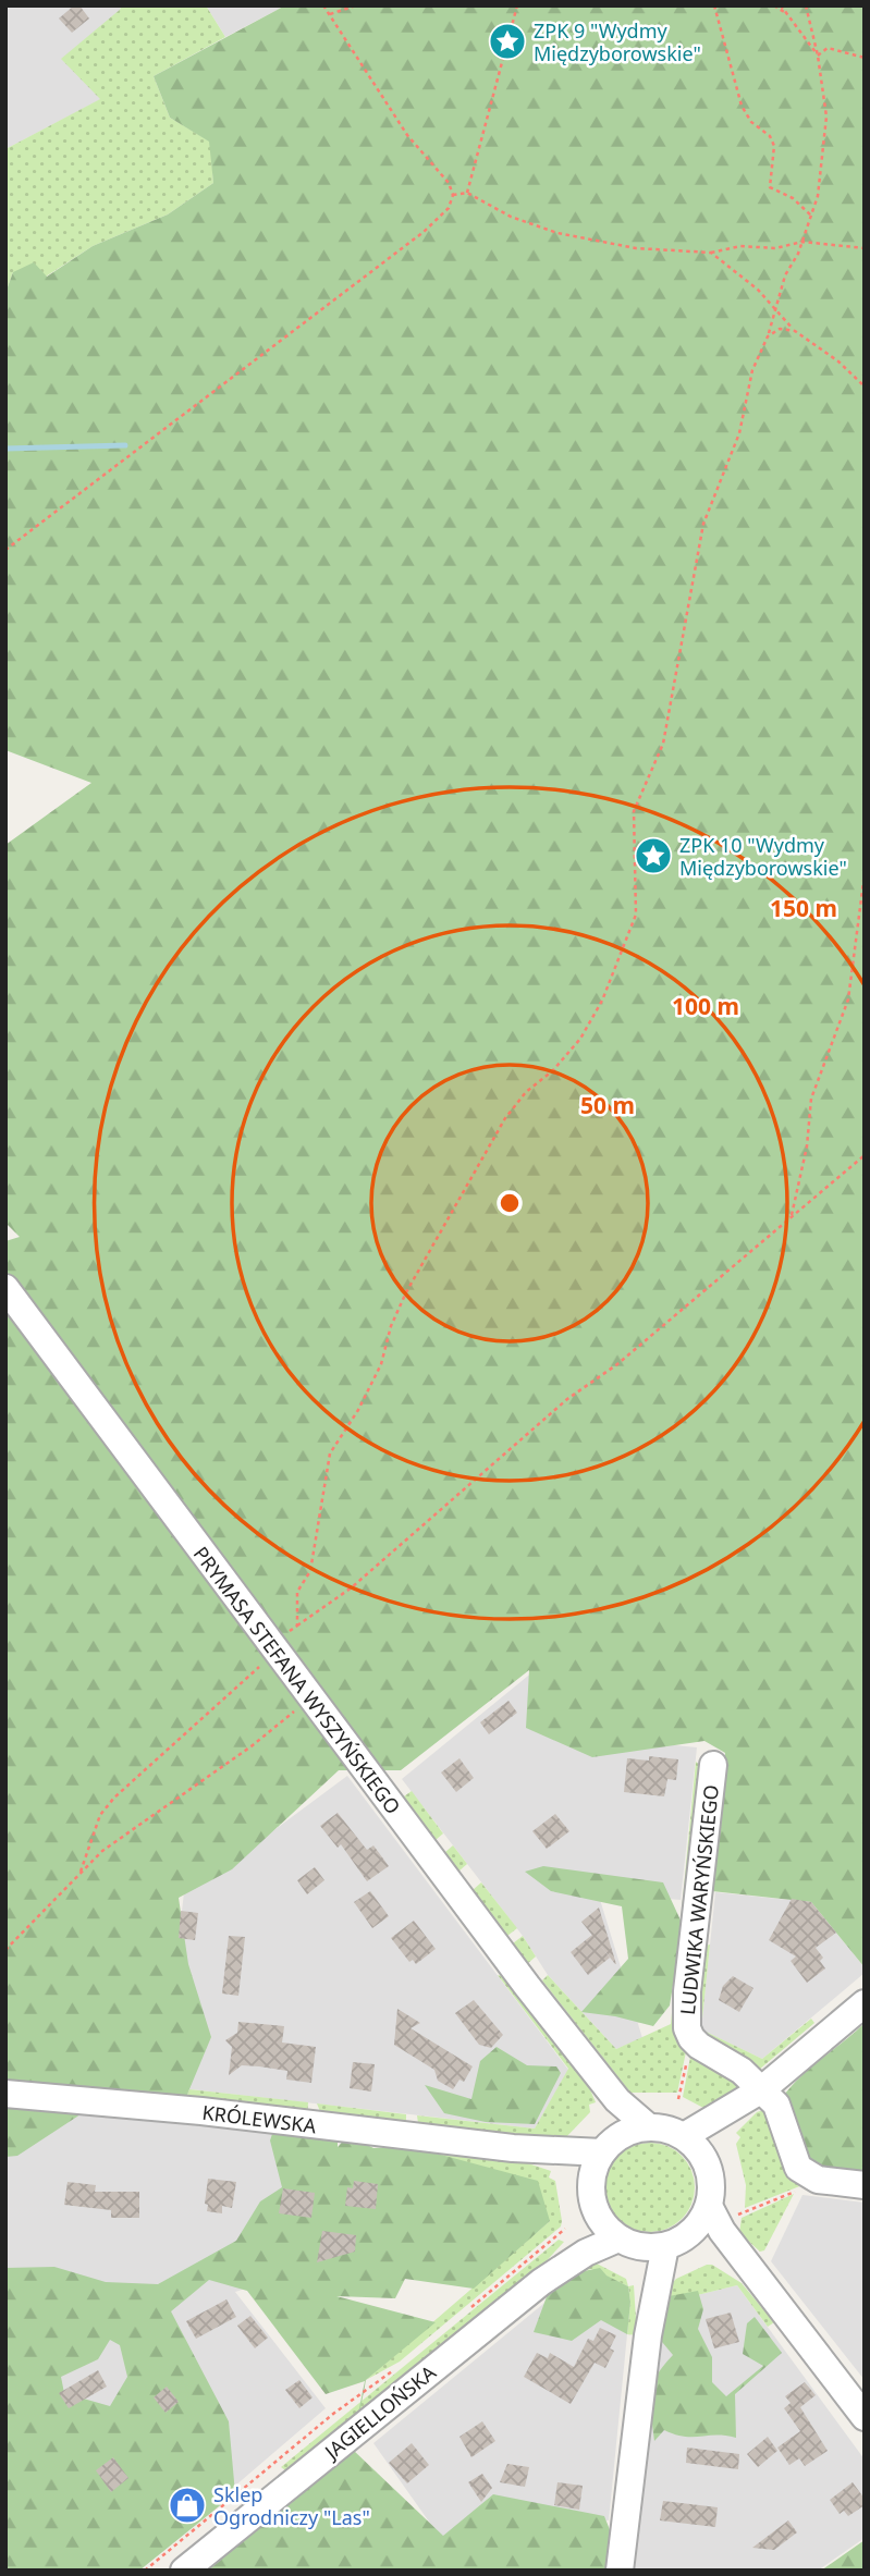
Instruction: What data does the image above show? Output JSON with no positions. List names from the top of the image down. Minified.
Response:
{"streets":{"street":["PRYMASA STEFANA WYSZYŃSKIEGO","LUDWIKA WARYŃSKIEGO","KRÓLEWSKA","JAGIELLOŃSKA"]},"crossings":[["PRYMASA STEFANA WYSZYŃSKIEGO","KRÓLEWSKA"],["PRYMASA STEFANA WYSZYŃSKIEGO","JAGIELLOŃSKA"],["KRÓLEWSKA","JAGIELLOŃSKA"]],"places":{"place":["ZPK 9 \"Wydmy Międzyborowskie\"","ZPK 10 \"Wydmy Międzyborowskie\""],"shop":["Sklep Ogrodniczy \"Las\""]},"rings":["150 m","100 m","50 m"]}
